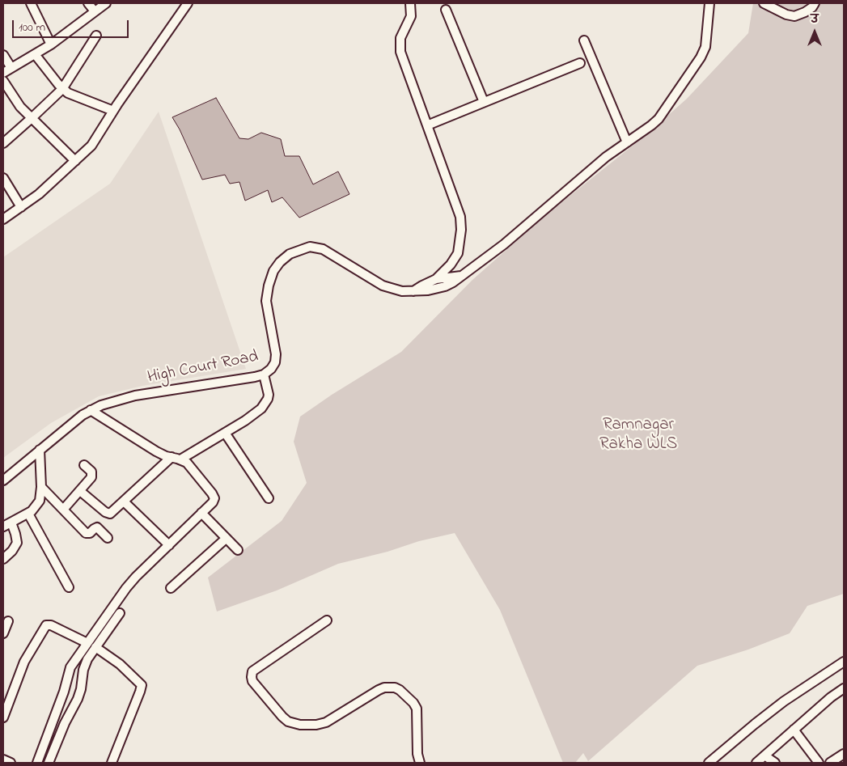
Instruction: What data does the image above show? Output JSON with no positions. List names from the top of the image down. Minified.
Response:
{"streets":{"street":["High Court Road"]},"parks":["Ramnagar Rakha WLS"],"scale_bar":"100 m","north":"top"}
